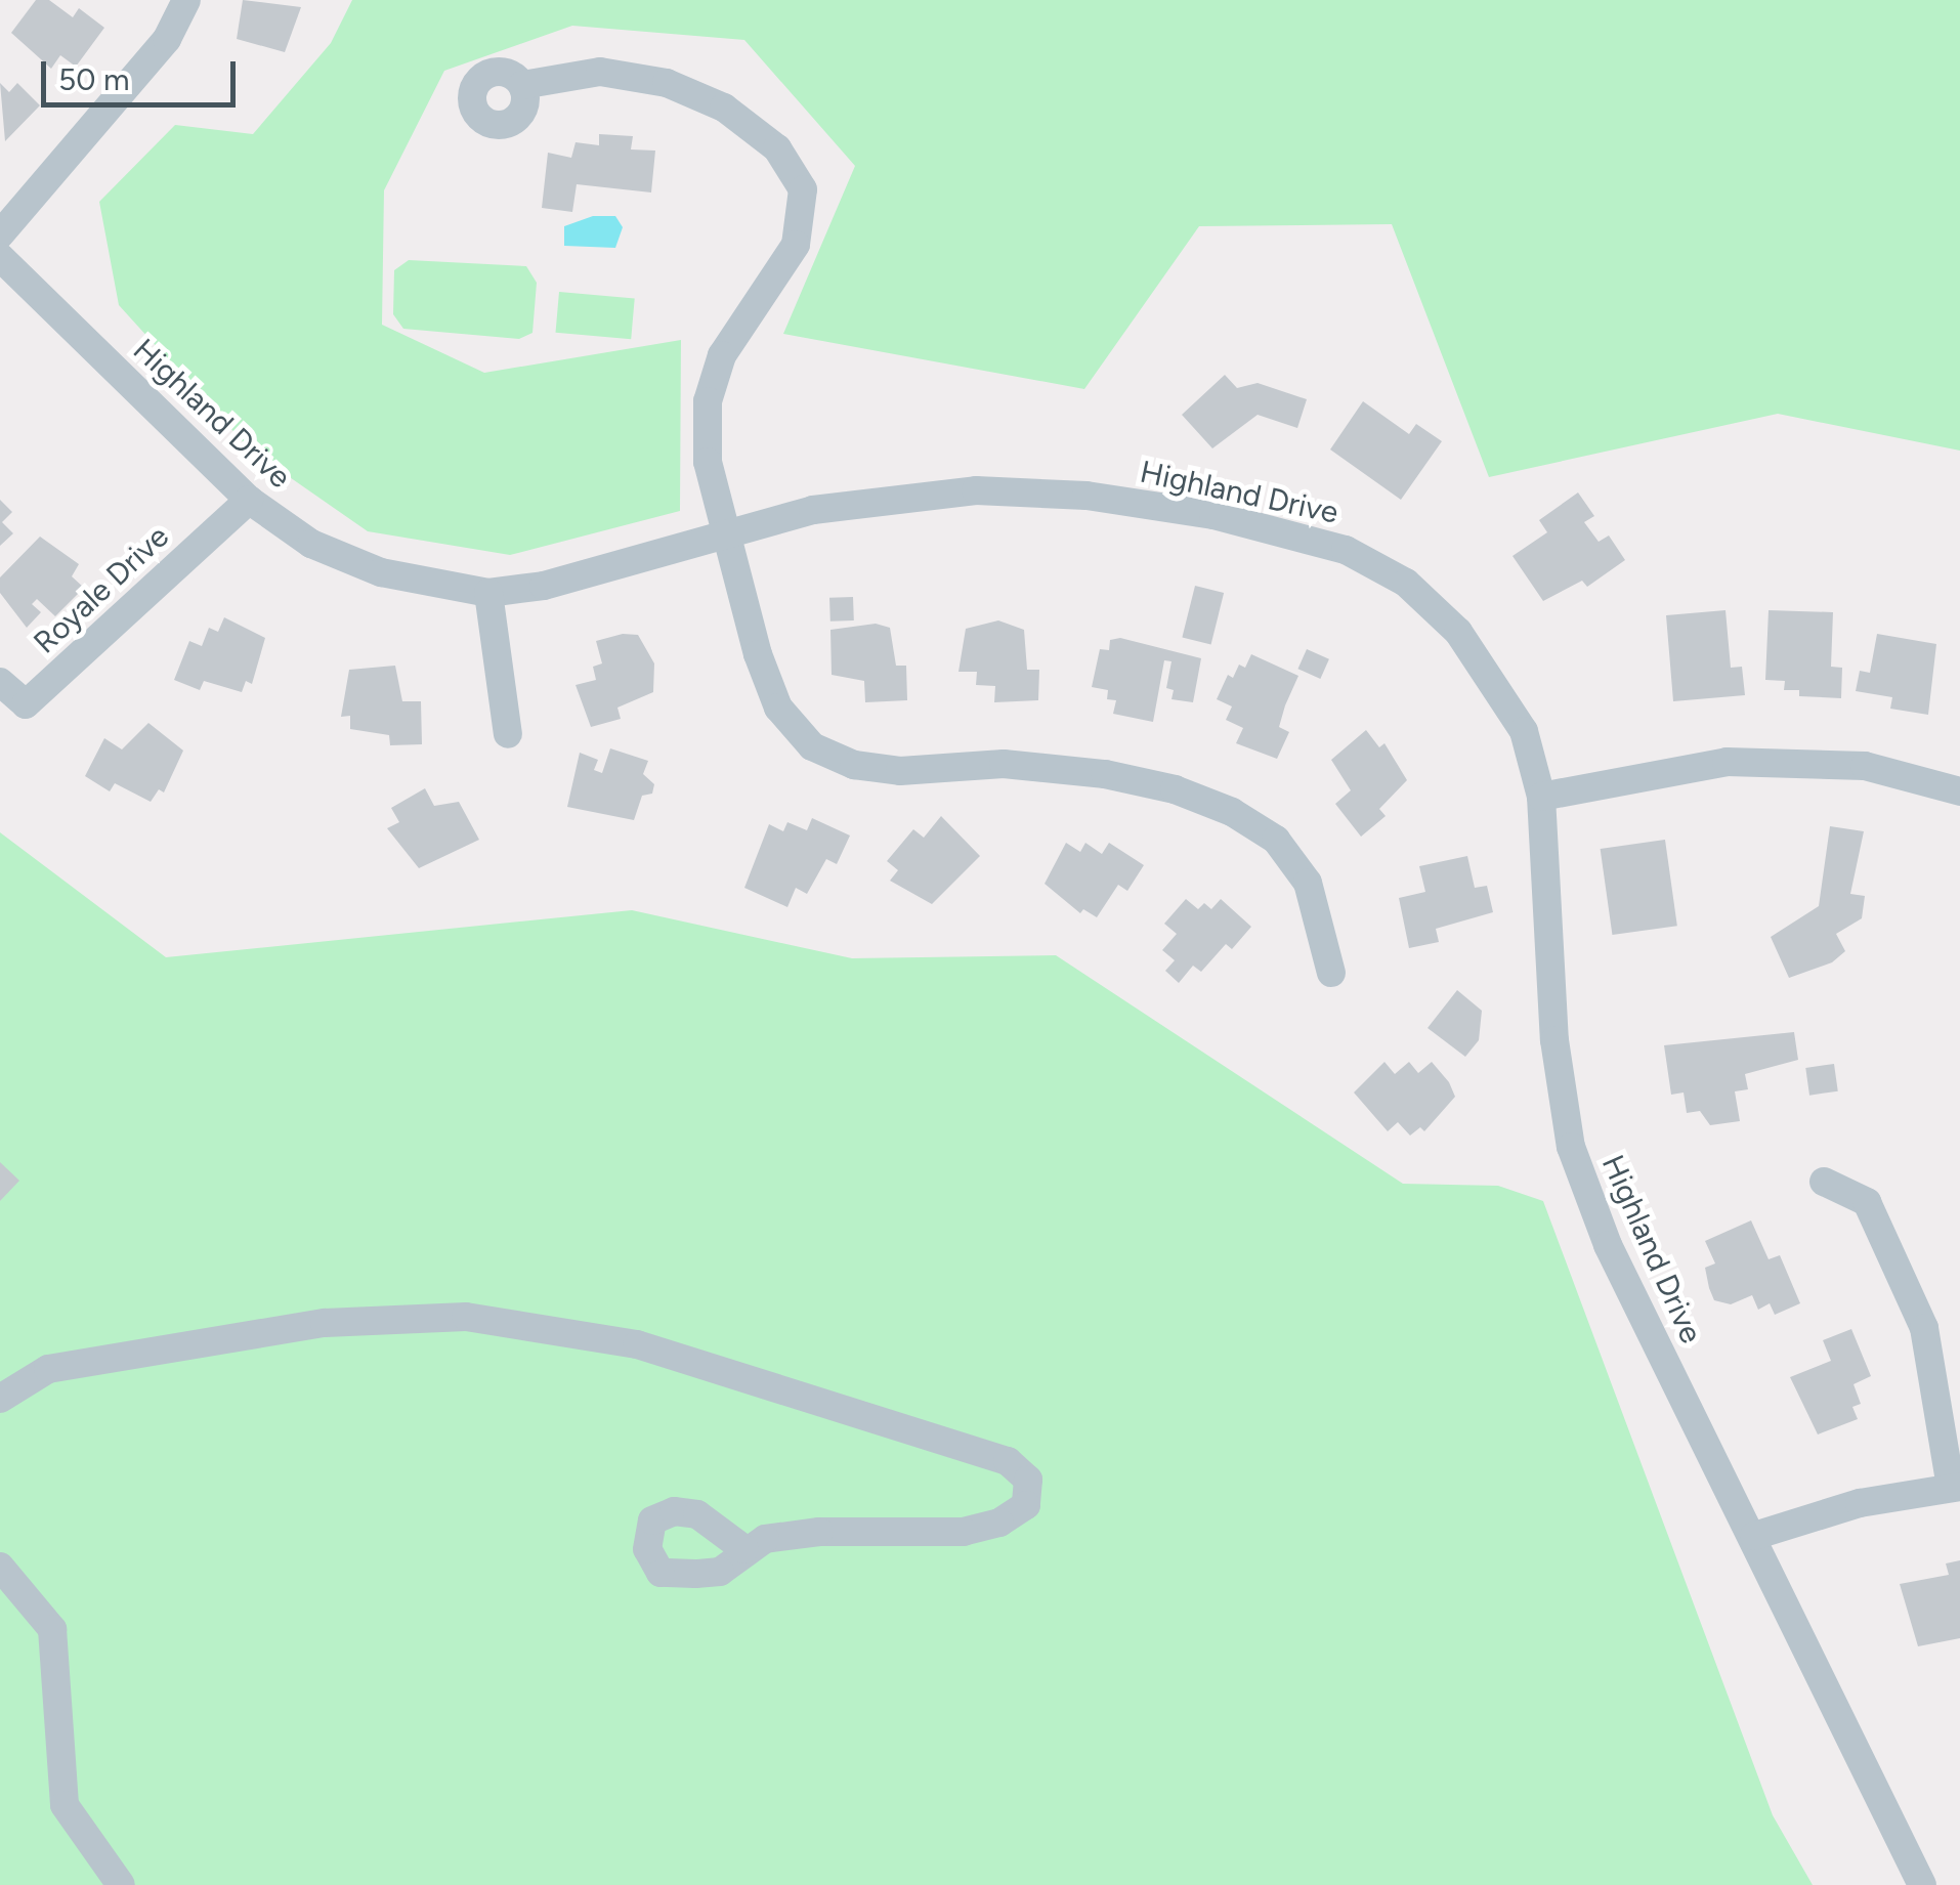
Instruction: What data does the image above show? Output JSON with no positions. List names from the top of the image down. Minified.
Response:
{"streets":{"street":["Highland Drive","Royale Drive"]},"crossings":[["Highland Drive","Royale Drive"]],"scale_bar":"50 m"}
